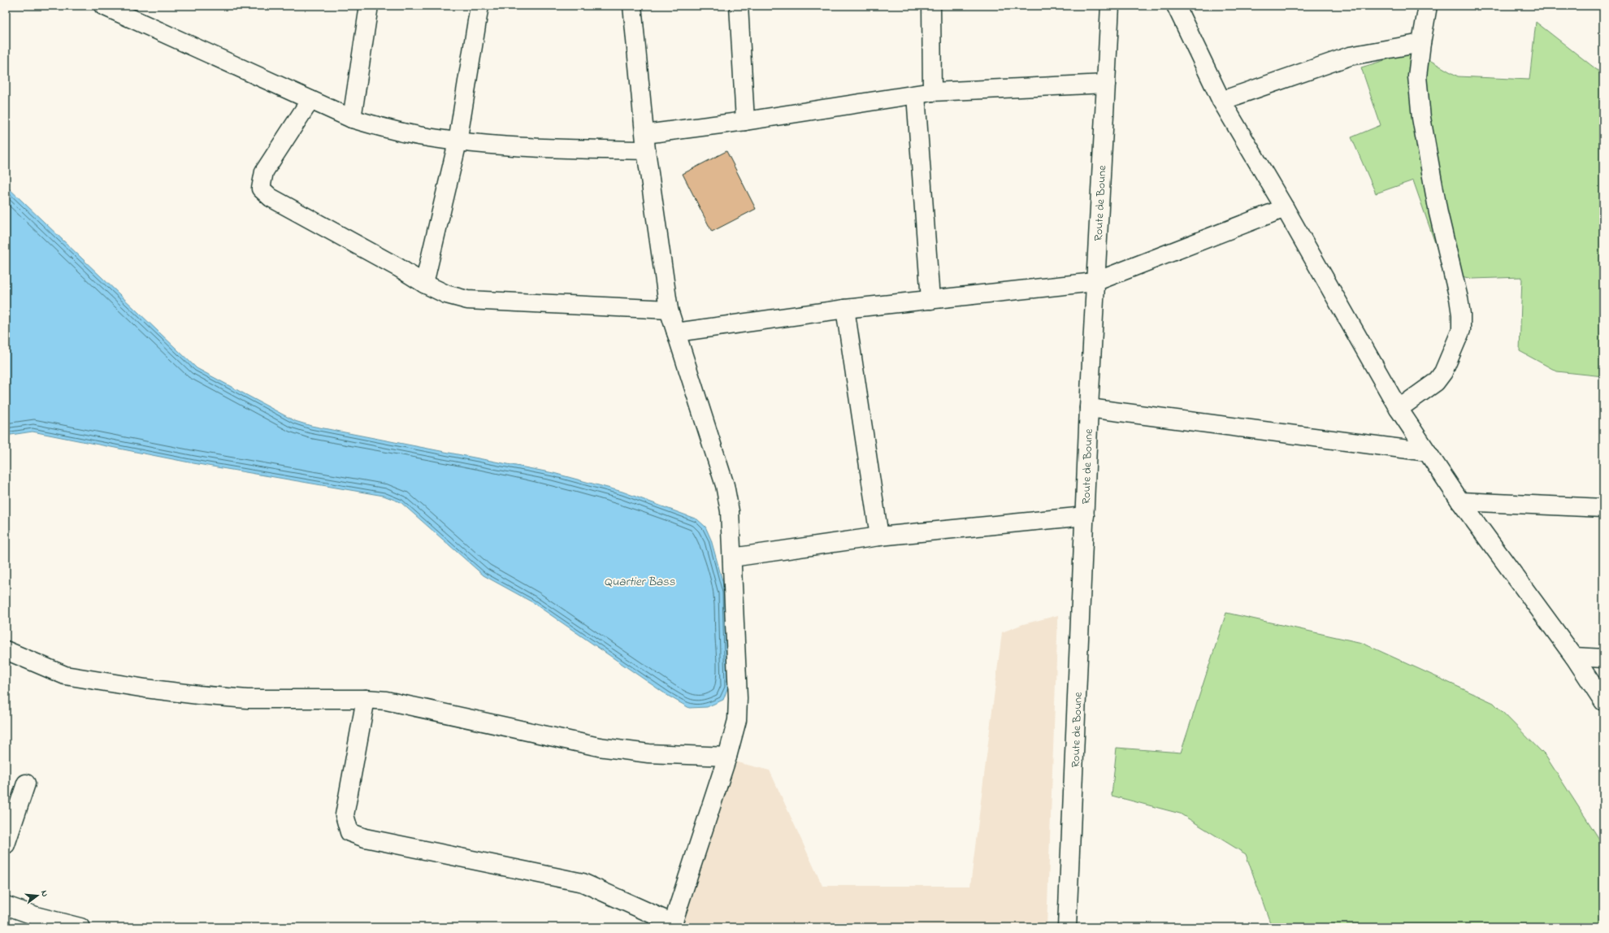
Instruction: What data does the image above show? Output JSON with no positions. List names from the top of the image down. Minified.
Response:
{"streets":{"street":["Route de Boune"]},"water":["Quartier Bass"],"north":"right"}
